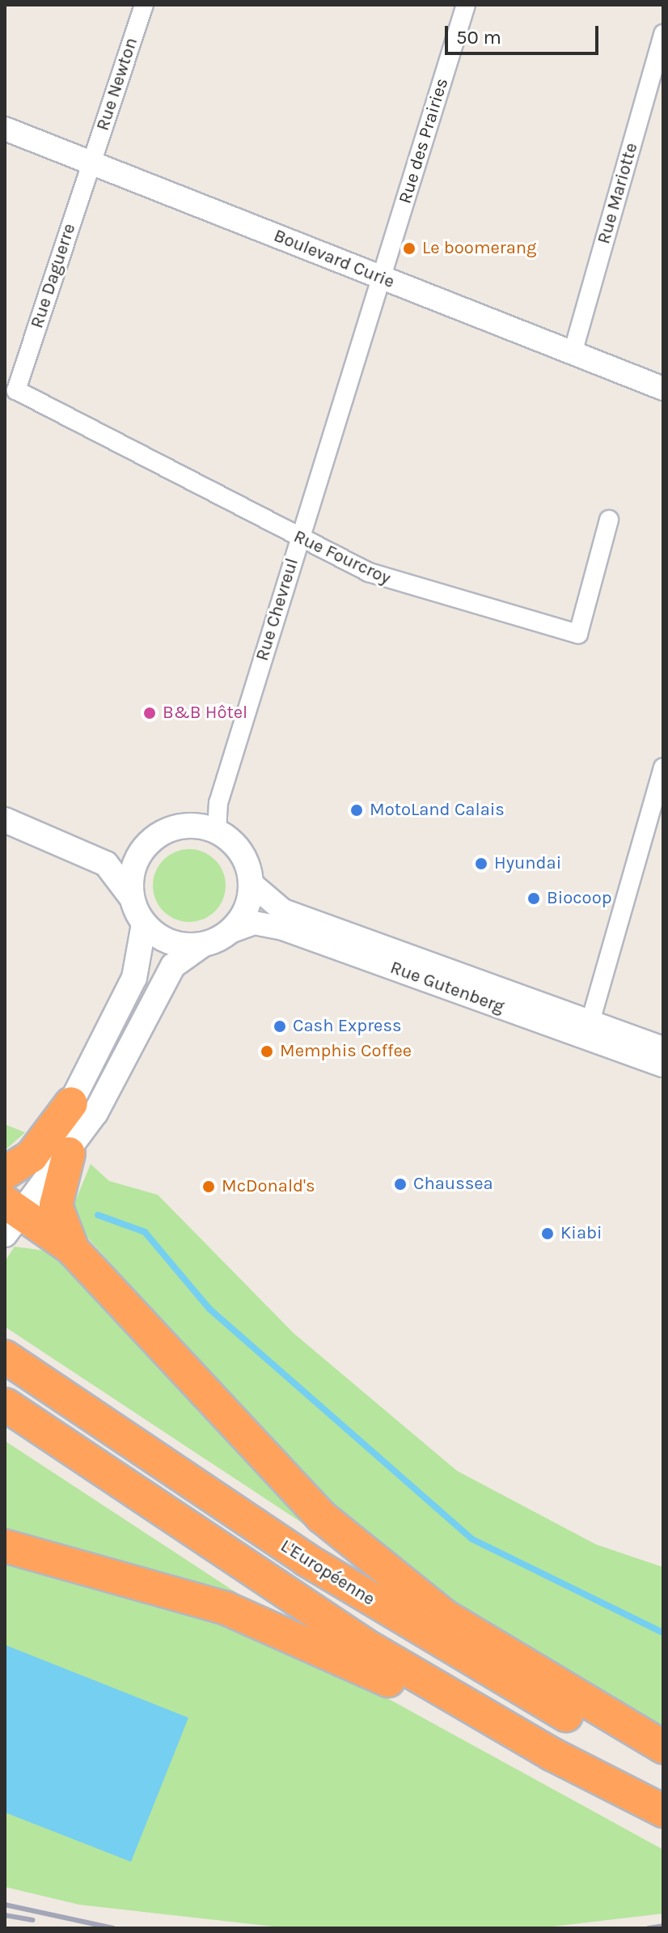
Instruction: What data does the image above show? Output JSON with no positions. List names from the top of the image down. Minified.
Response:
{"streets":{"highway":["L'Européenne"],"street":["Rue Newton","Rue des Prairies","Rue Mariotte","Boulevard Curie","Rue Daguerre","Rue Fourcroy","Rue Chevreul","Rue Gutenberg"]},"crossings":[["Rue Newton","Boulevard Curie"],["Rue Newton","Rue Daguerre"],["Rue des Prairies","Boulevard Curie"],["Rue des Prairies","Rue Chevreul"],["Rue Mariotte","Boulevard Curie"],["Boulevard Curie","Rue Daguerre"],["Boulevard Curie","Rue Chevreul"],["Rue Daguerre","Rue Fourcroy"],["Rue Fourcroy","Rue Chevreul"],["Rue Chevreul","Rue Gutenberg"]],"places":["Le boomerang","B&B Hôtel","MotoLand Calais","Hyundai","Biocoop","Cash Express","Memphis Coffee","Chaussea","McDonald's","Kiabi"],"scale_bar":"50 m"}
